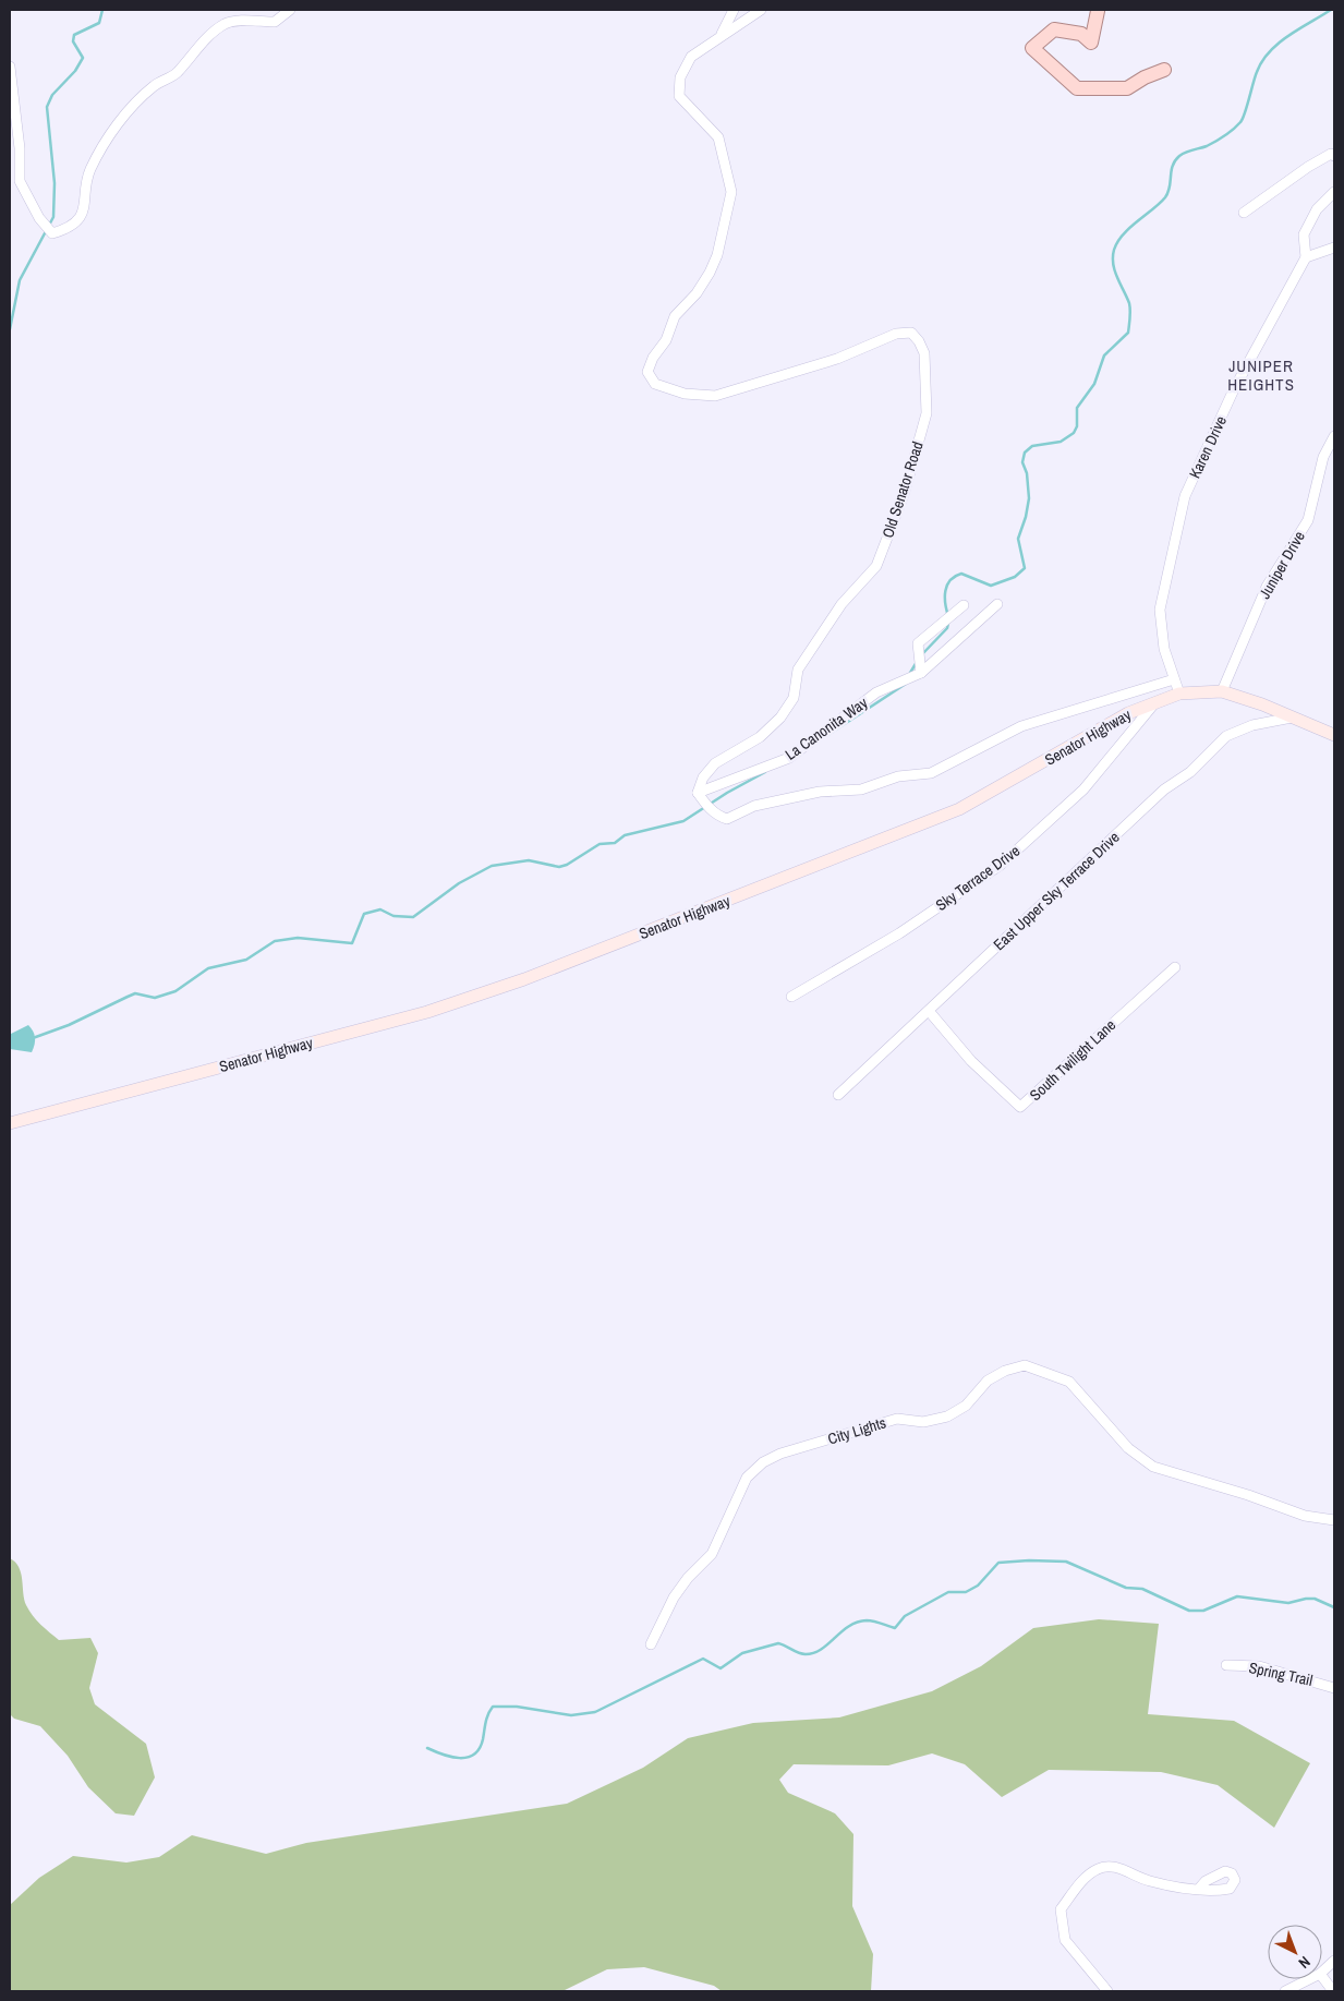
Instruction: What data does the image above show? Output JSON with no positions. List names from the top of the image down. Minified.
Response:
{"streets":{"street":["Karen Drive","Old Senator Road","Juniper Drive","La Canonita Way","Senator Highway","Sky Terrace Drive","East Upper Sky Terrace Drive","South Twilight Lane","City Lights","Spring Trail"]},"crossings":[["Karen Drive","Senator Highway"],["Old Senator Road","La Canonita Way"],["Juniper Drive","Senator Highway"],["Senator Highway","Sky Terrace Drive"],["Senator Highway","East Upper Sky Terrace Drive"],["East Upper Sky Terrace Drive","South Twilight Lane"]],"districts":["JUNIPER HEIGHTS"],"north":"bottom right"}
